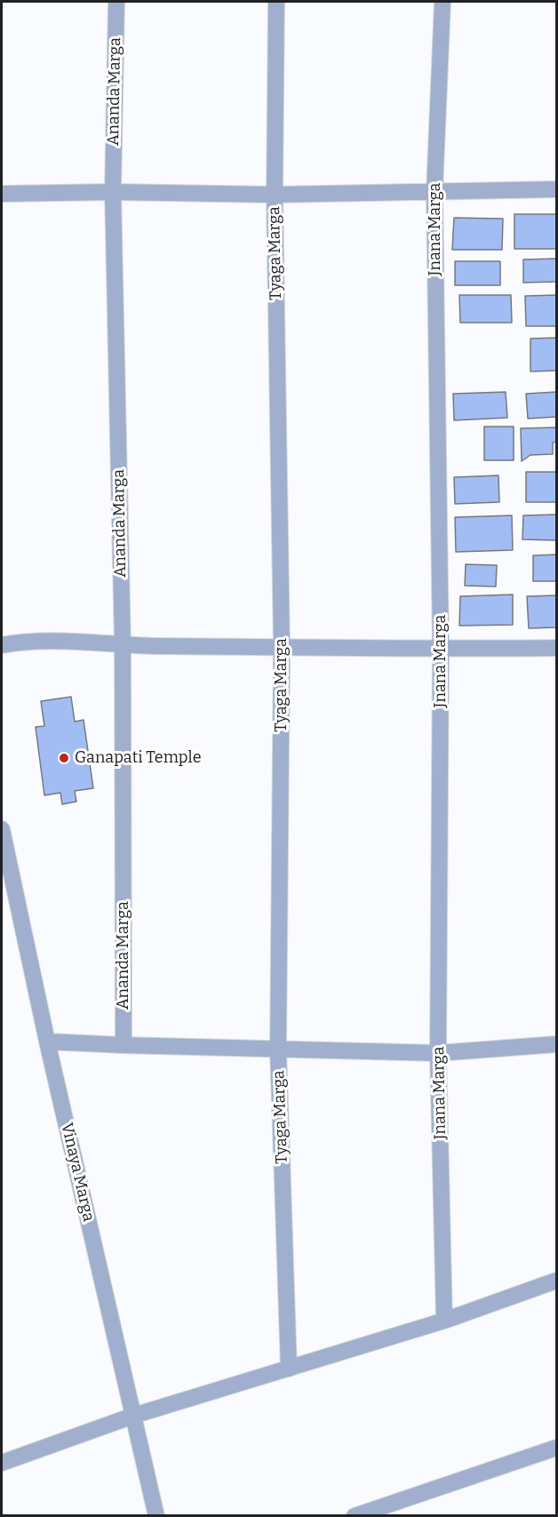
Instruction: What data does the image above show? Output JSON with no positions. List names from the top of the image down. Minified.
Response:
{"streets":{"street":["Ananda Marga","Jnana Marga","Tyaga Marga","Vinaya Marga"]},"places":["Ganapati Temple"]}
